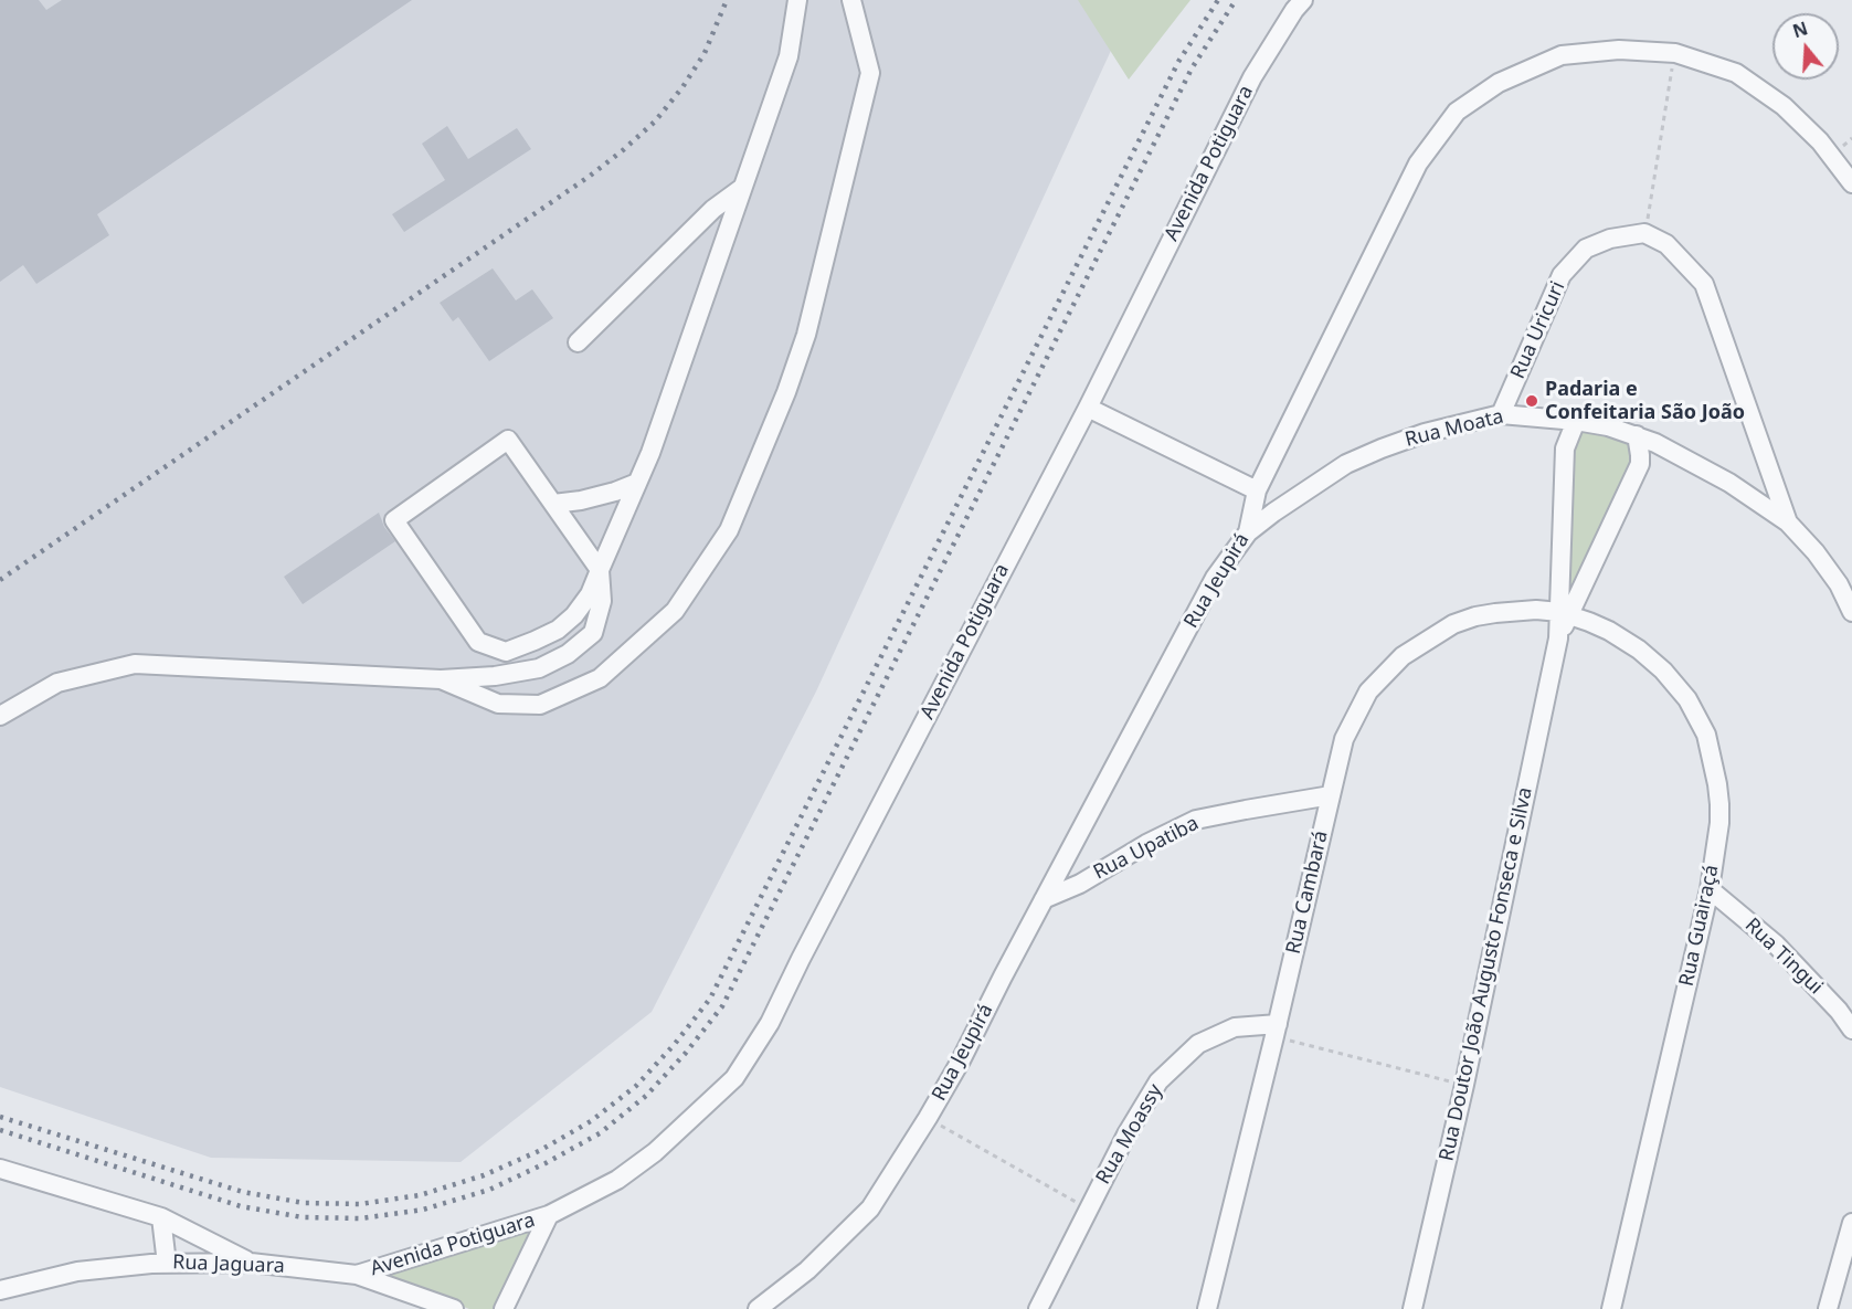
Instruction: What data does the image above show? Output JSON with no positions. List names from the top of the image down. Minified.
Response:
{"streets":{"street":["Avenida Potiguara","Rua Uricuri","Rua Moata","Rua Jeupirá","Rua Upatiba","Rua Cambará","Rua Guairaçá","Rua Tingui","Rua Doutor João Augusto Fonseca e Silva","Rua Moassy","Rua Jaguara"]},"crossings":[["Avenida Potiguara","Rua Jaguara"],["Rua Uricuri","Rua Moata"],["Rua Moata","Rua Jeupirá"],["Rua Moata","Rua Doutor João Augusto Fonseca e Silva"],["Rua Jeupirá","Rua Upatiba"],["Rua Upatiba","Rua Cambará"],["Rua Cambará","Rua Guairaçá"],["Rua Cambará","Rua Doutor João Augusto Fonseca e Silva"],["Rua Cambará","Rua Moassy"],["Rua Guairaçá","Rua Tingui"],["Rua Guairaçá","Rua Doutor João Augusto Fonseca e Silva"]],"places":["Padaria e Confeitaria São João"],"north":"top"}
